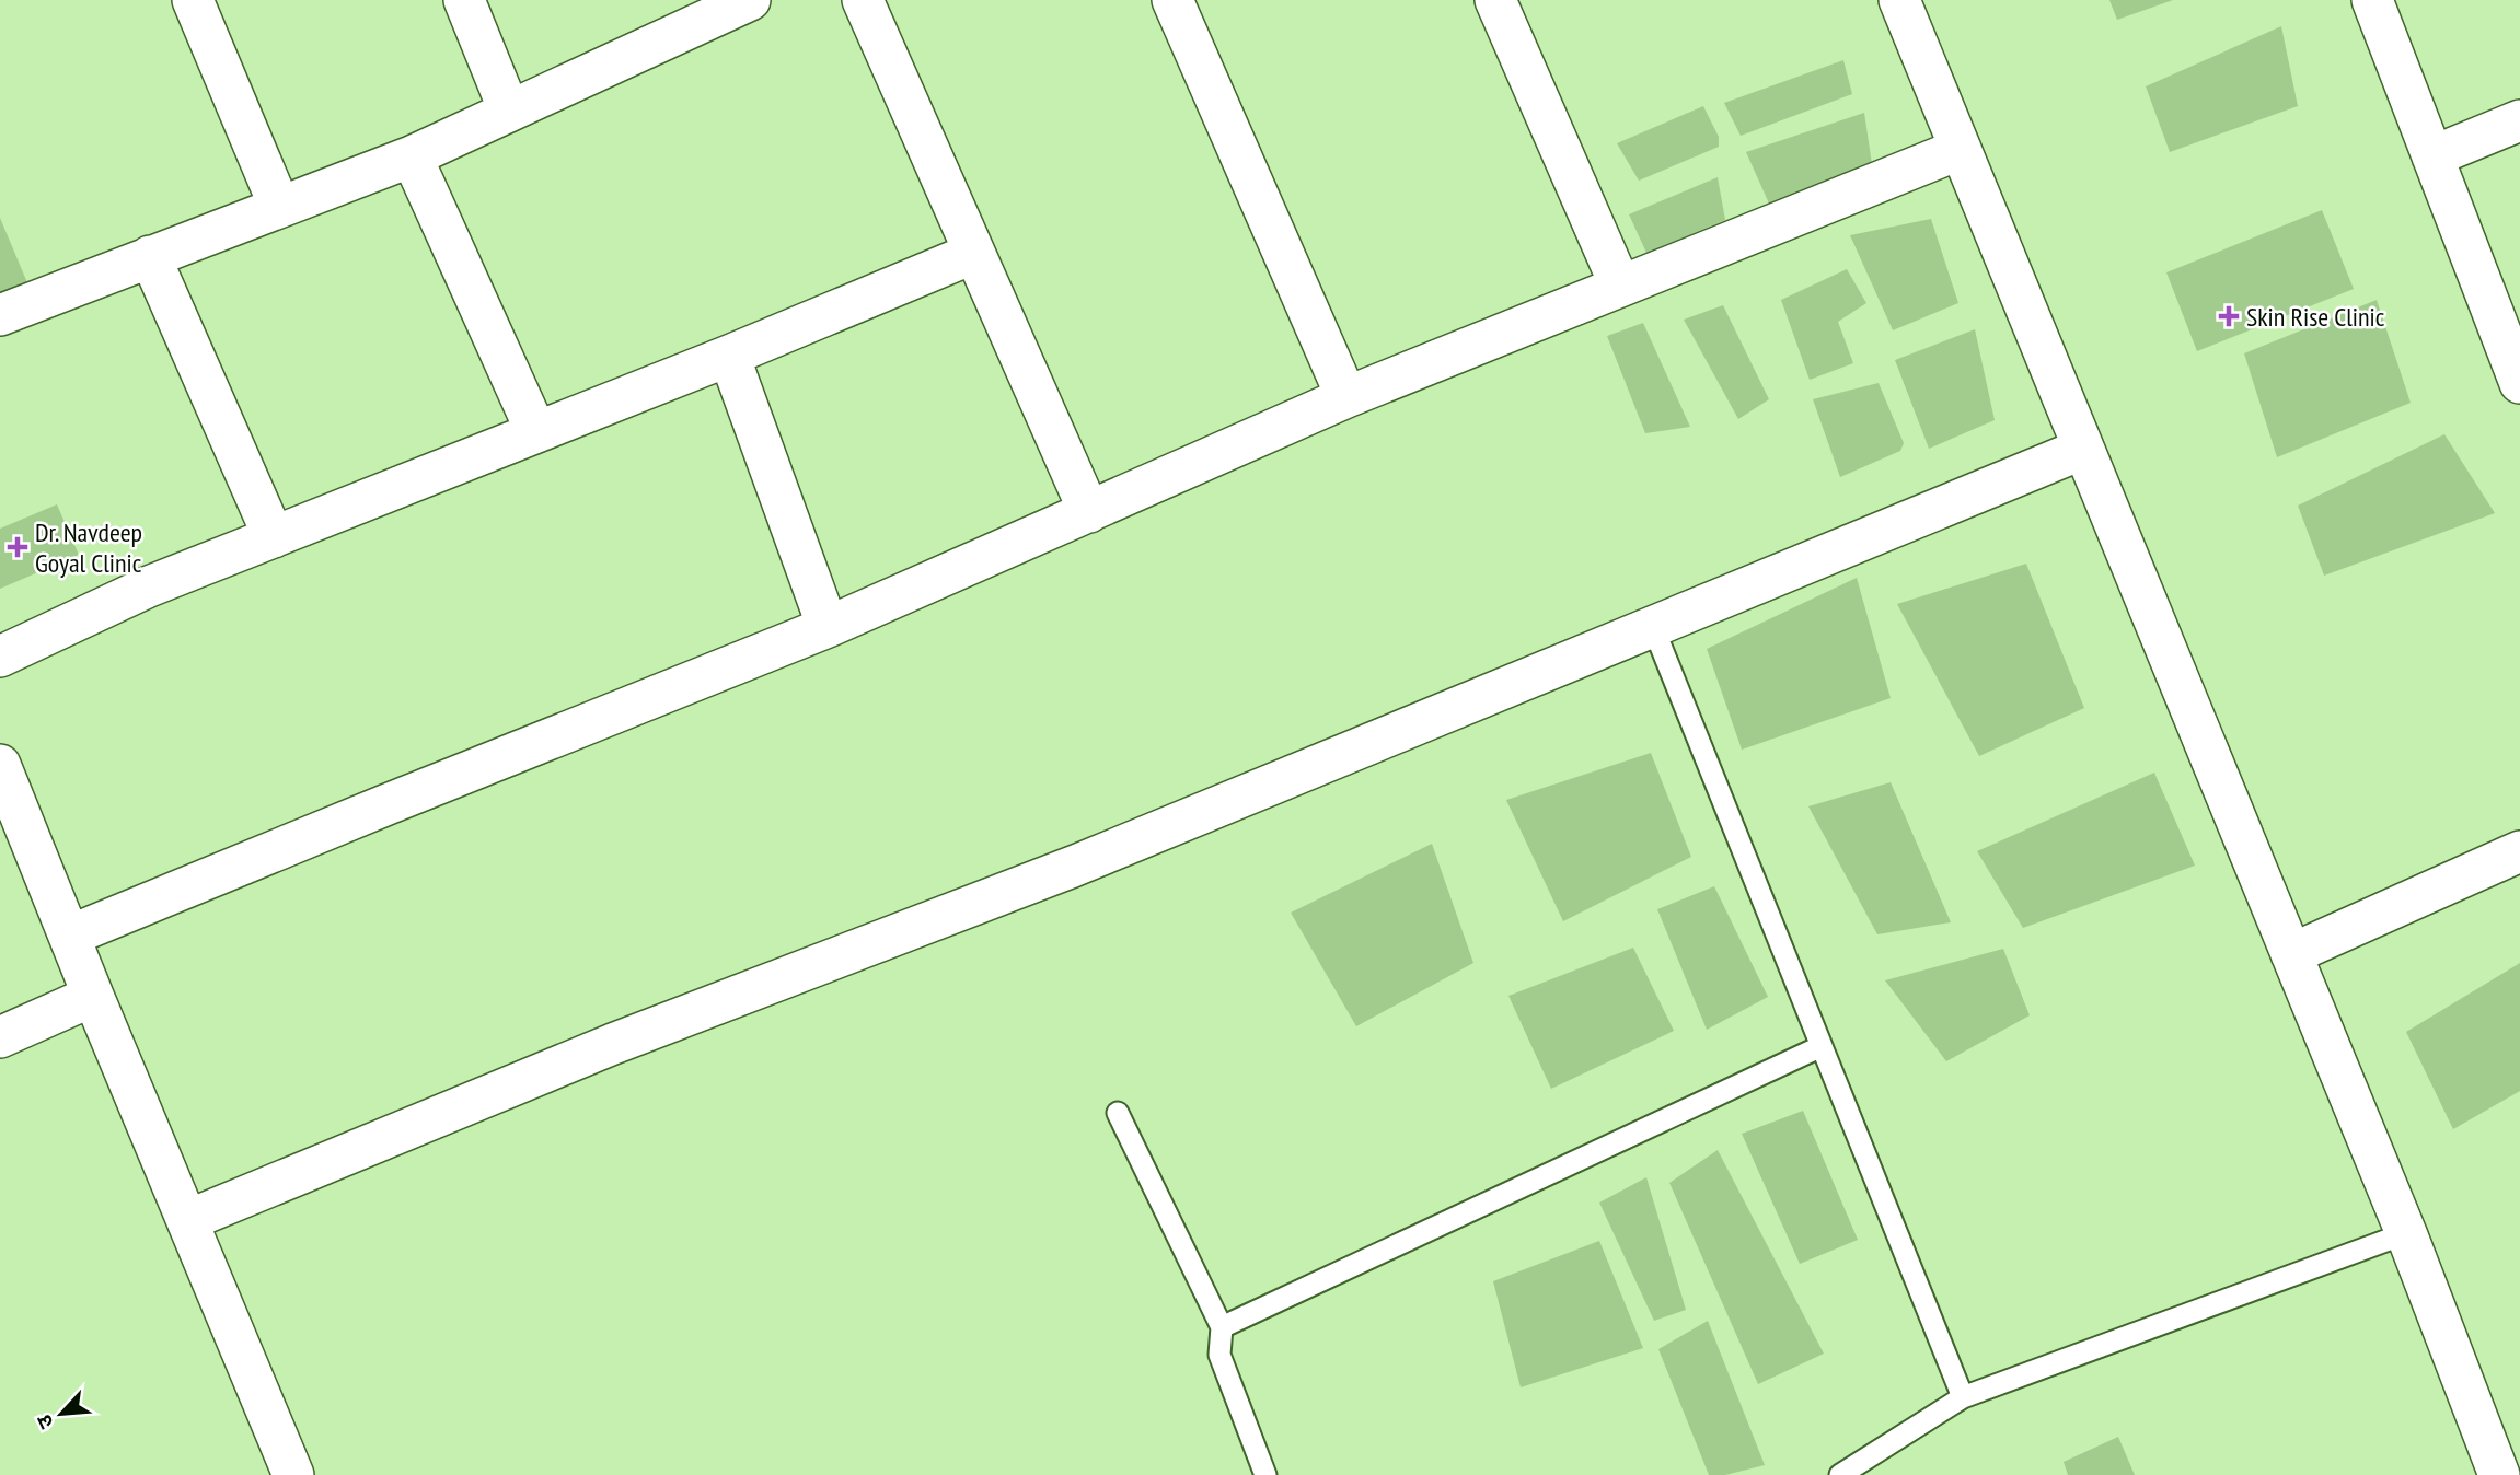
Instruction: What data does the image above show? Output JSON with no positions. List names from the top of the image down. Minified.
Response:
{"places":{"health":["Skin Rise Clinic","Dr. Navdeep Goyal Clinic"]},"north":"bottom left"}
